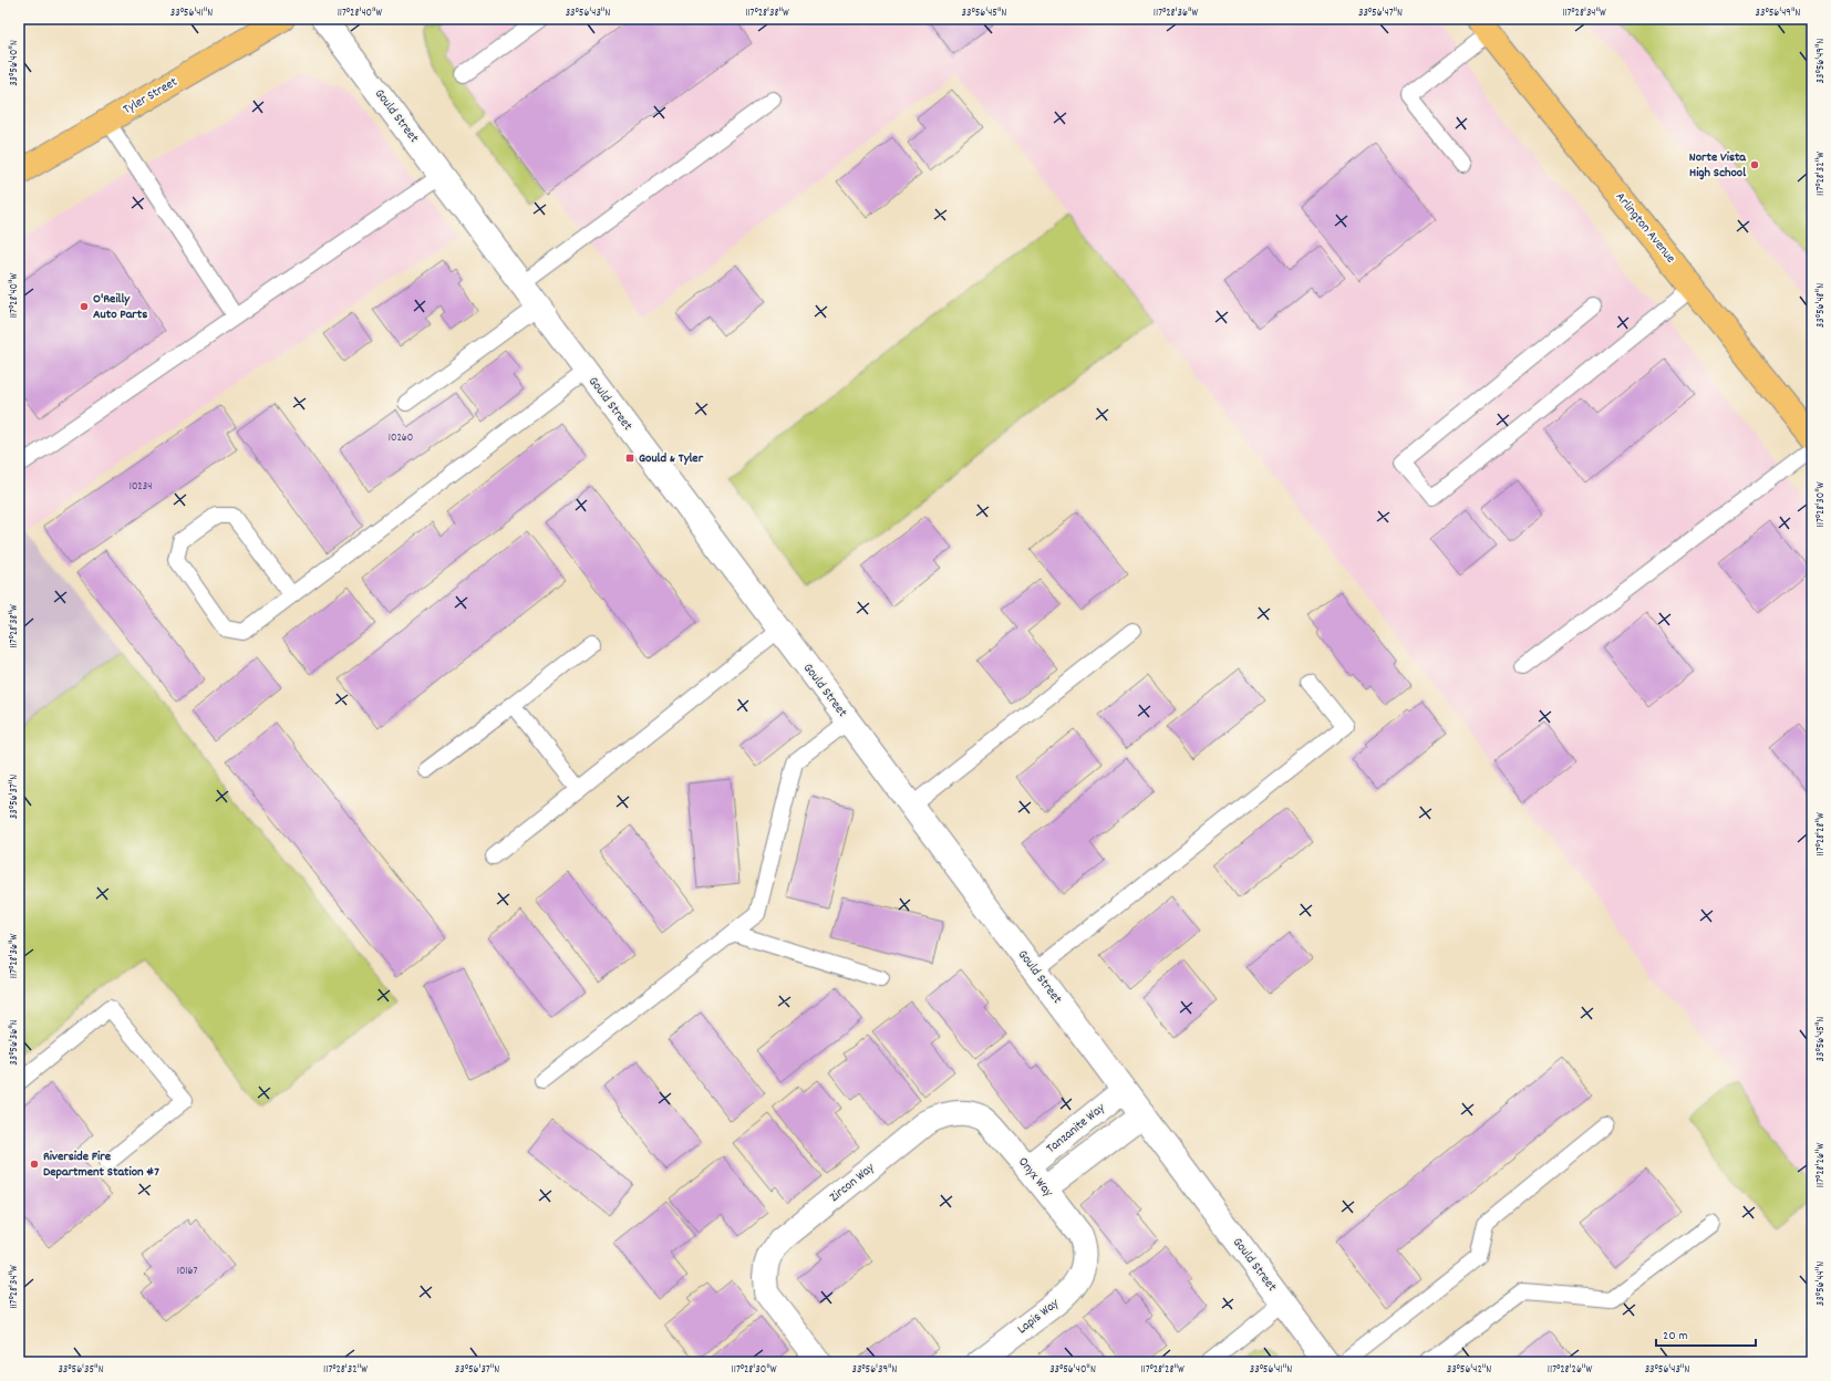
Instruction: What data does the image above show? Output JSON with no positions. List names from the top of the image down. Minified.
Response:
{"streets":{"main road":["Tyler Street","Arlington Avenue"],"street":["Gould Street","Tanzanite Way","Onyx Way","Zircon Way","Lapis Way"]},"crossings":[["Gould Street","Tanzanite Way"],["Tanzanite Way","Onyx Way"],["Onyx Way","Zircon Way"],["Onyx Way","Lapis Way"]],"places":{"other":["Norte Vista High School","O'Reilly Auto Parts","Riverside Fire Department Station #7"],"transit":["Gould & Tyler"]},"house_numbers":["10260","10234","10167"],"scale_bar":"20 m","coordinates":["33°56'41\"N","117°28'40\"W","33°56'43\"N","117°28'38\"W","33°56'45\"N","117°28'36\"W","33°56'47\"N","117°28'34\"W","33°56'49\"N","33°56'40\"N","117°28'32\"W","33°56'48\"N","117°28'30\"W","33°56'37\"N","117°28'28\"W","33°56'36\"N","117°28'26\"W","33°56'44\"N","33°56'35\"N","33°56'39\"N","33°56'42\"N"]}
